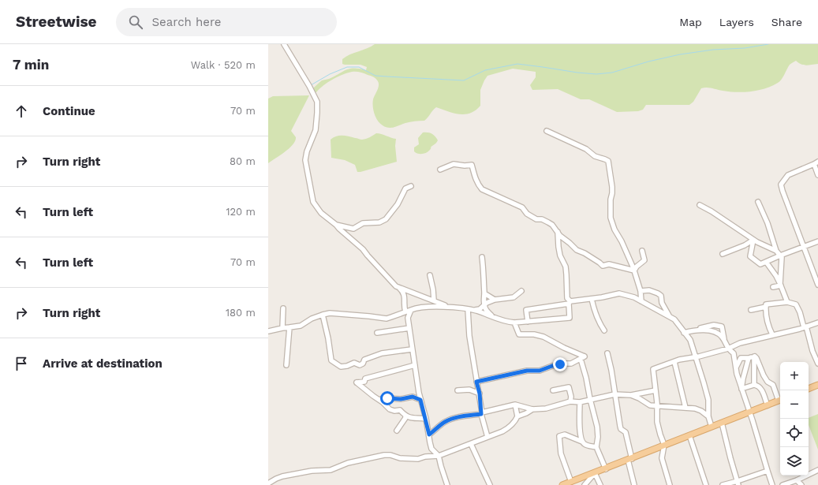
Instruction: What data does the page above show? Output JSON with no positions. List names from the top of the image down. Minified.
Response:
{"page":{"header":"Streetwise","search":"Search here","nav":["Map","Layers","Share"],"heading":["7 min","Walk · 520 m"],"list":[["Continue","70 m"],["Turn right","80 m"],["Turn left","120 m"],["Turn left","70 m"],["Turn right","180 m"],"Arrive at destination"],"map_buttons":["+","−"]}}
